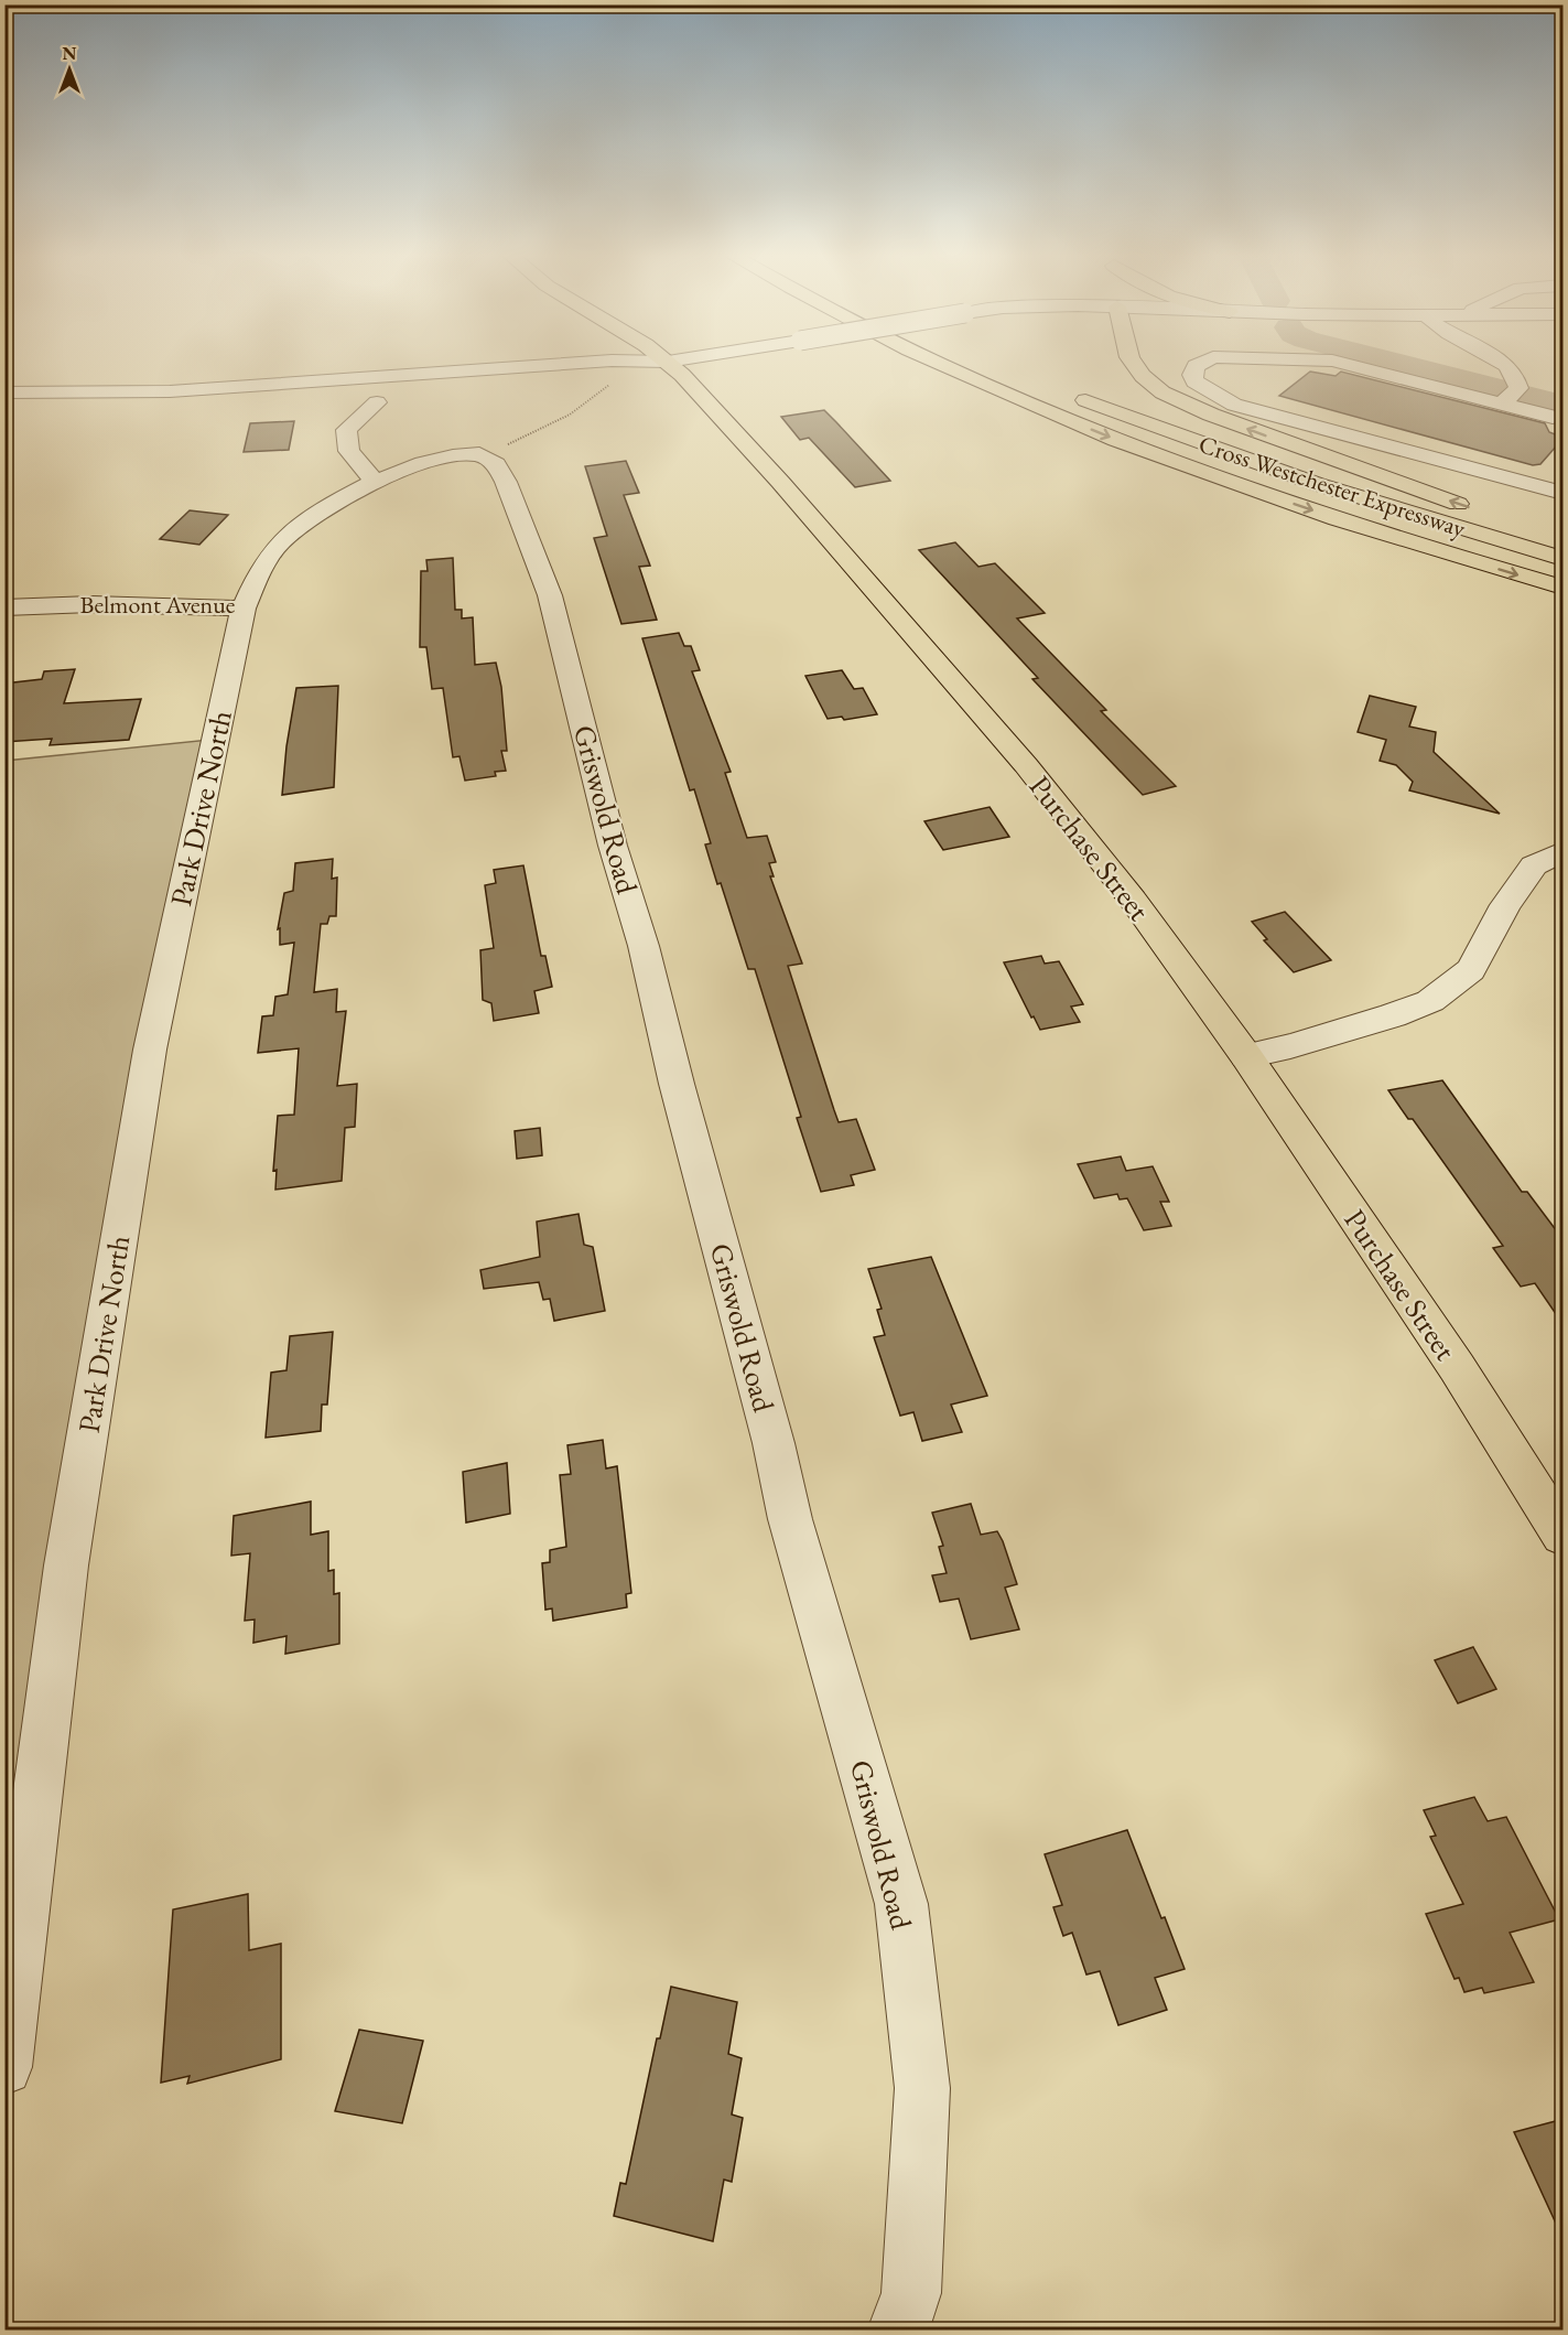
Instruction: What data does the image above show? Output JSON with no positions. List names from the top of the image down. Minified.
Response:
{"streets":{"main road":["Cross Westchester Expressway","Purchase Street"],"street":["Belmont Avenue","Park Drive North","Griswold Road"]},"crossings":[["Belmont Avenue","Park Drive North"]],"north":"top"}
